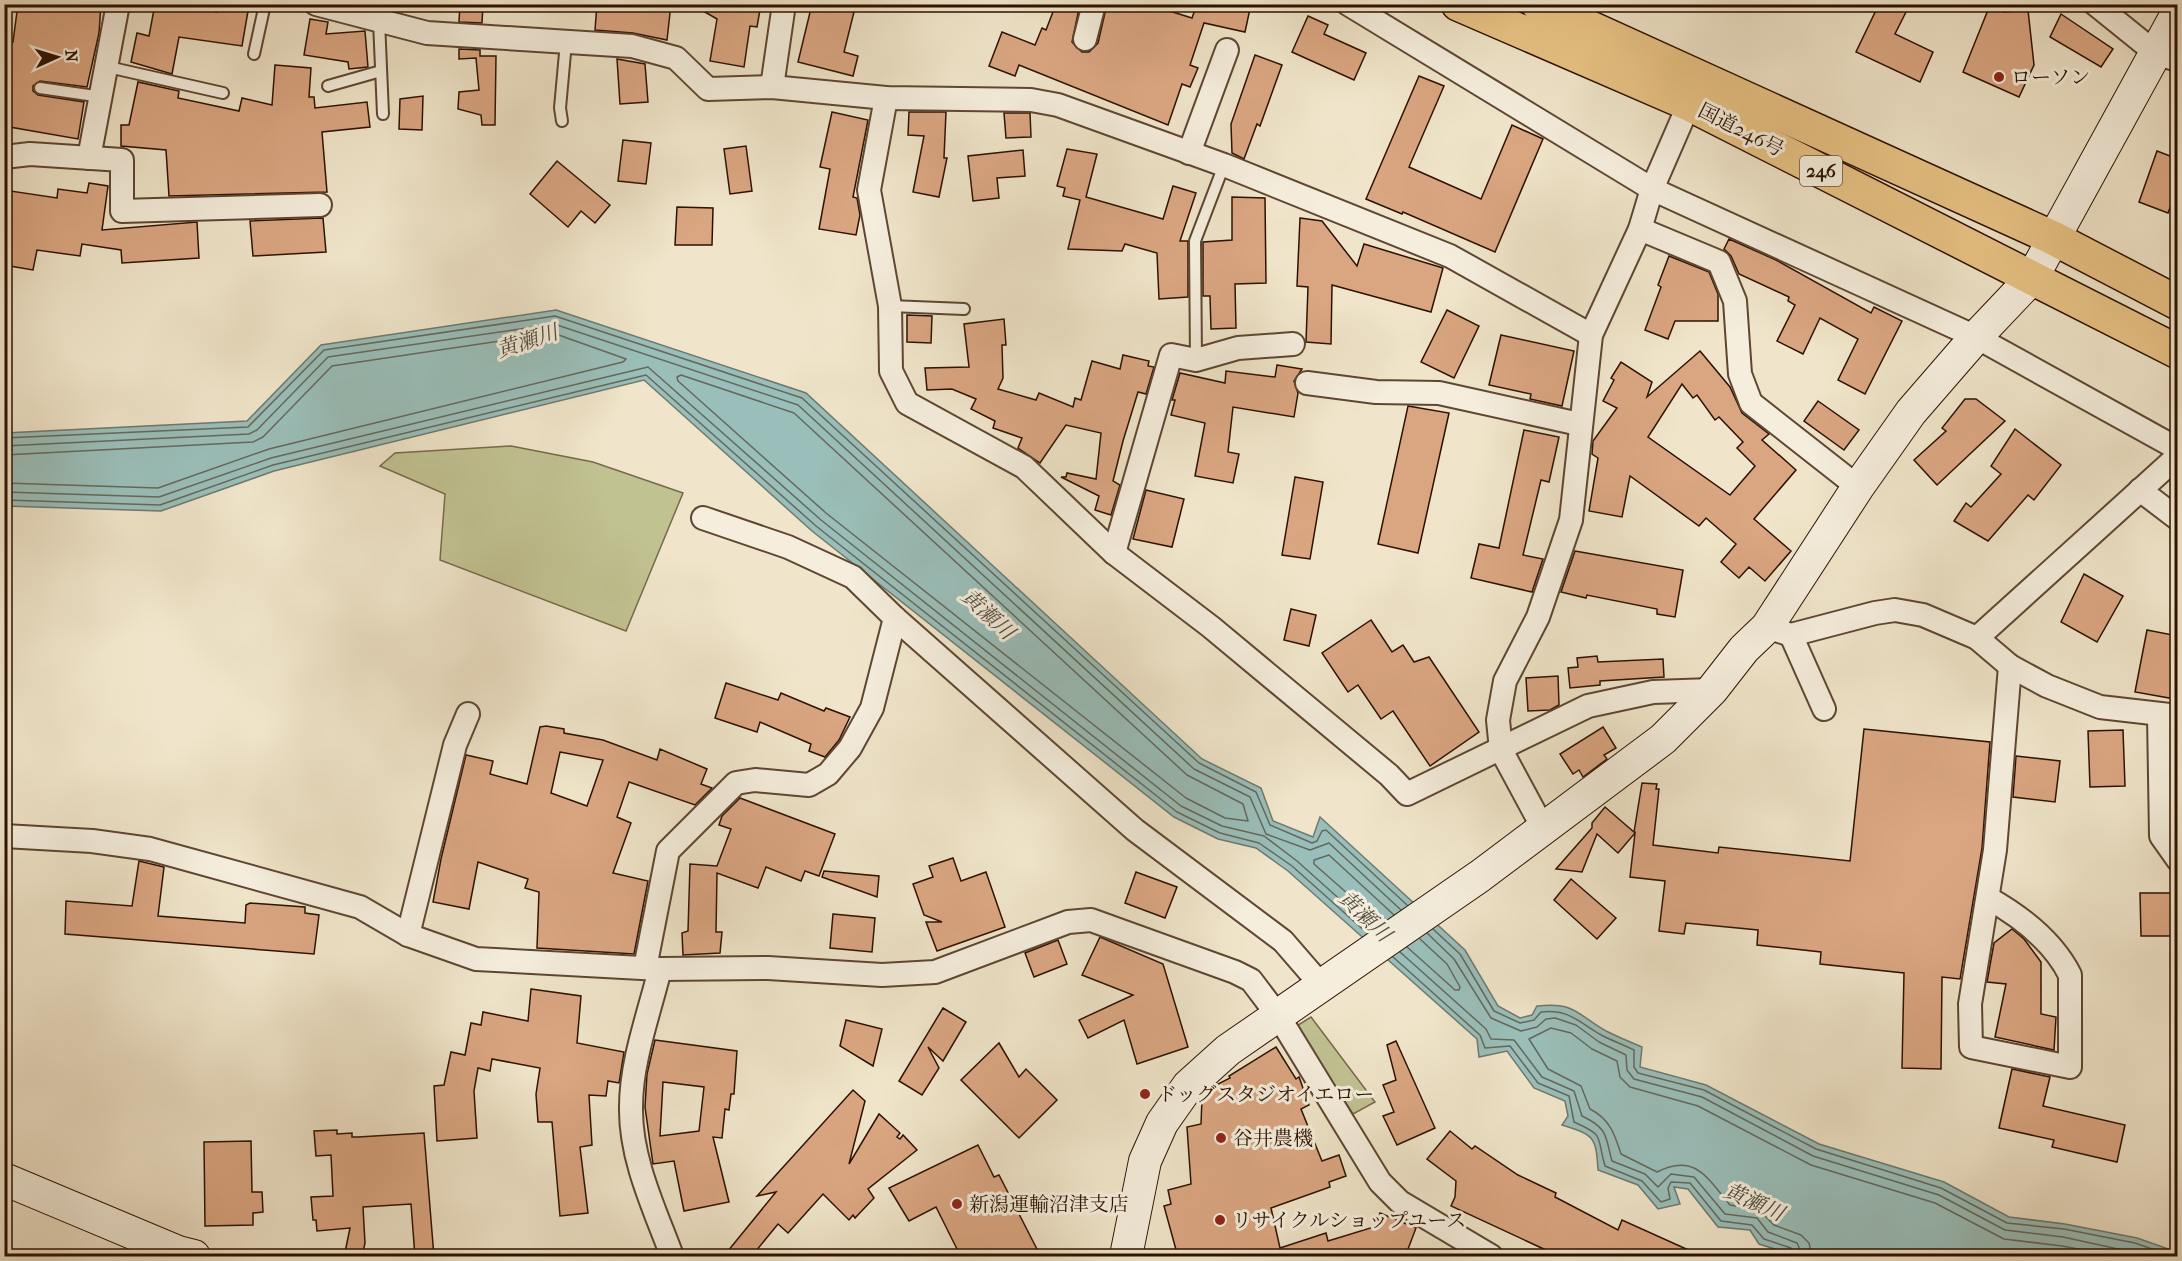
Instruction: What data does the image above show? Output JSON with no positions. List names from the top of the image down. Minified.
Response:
{"streets":{"highway":["国道246号","246"]},"water":["黄瀬川"],"places":["ローソン","ドッグスタジオイエロー","谷井農機","新潟運輸沼津支店","リサイクルショップユース"],"north":"right"}
